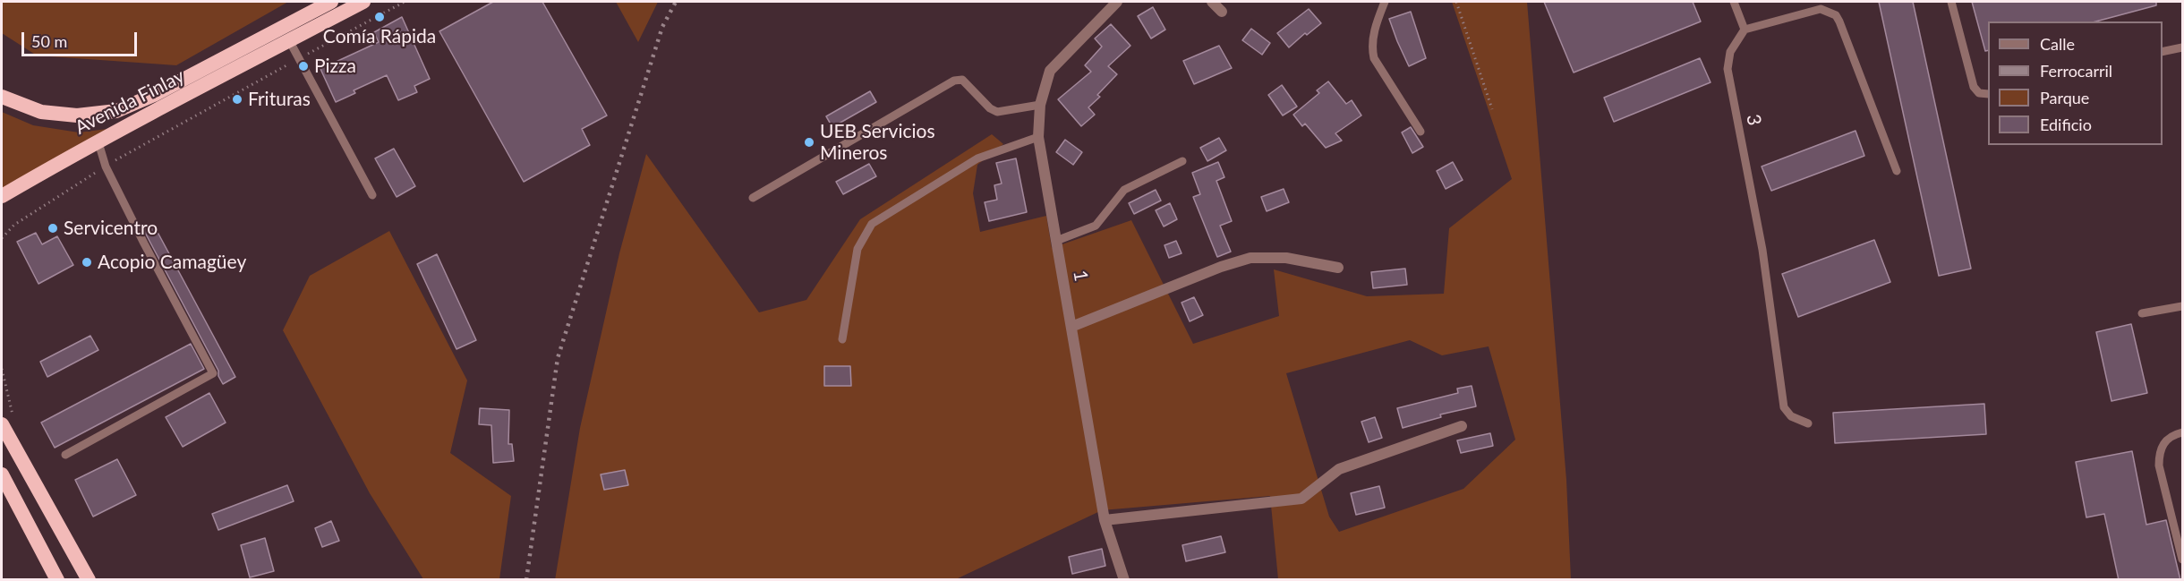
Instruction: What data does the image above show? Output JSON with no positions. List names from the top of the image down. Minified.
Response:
{"streets":{"highway":["Avenida Finlay"],"street":["1"],"lane":["3"]},"places":["Comía Rápida","Pizza","Frituras","UEB Servicios Mineros","Servicentro","Acopio Camagüey"],"legend":["Calle","Ferrocarril","Parque","Edificio"],"scale_bar":"50 m"}
